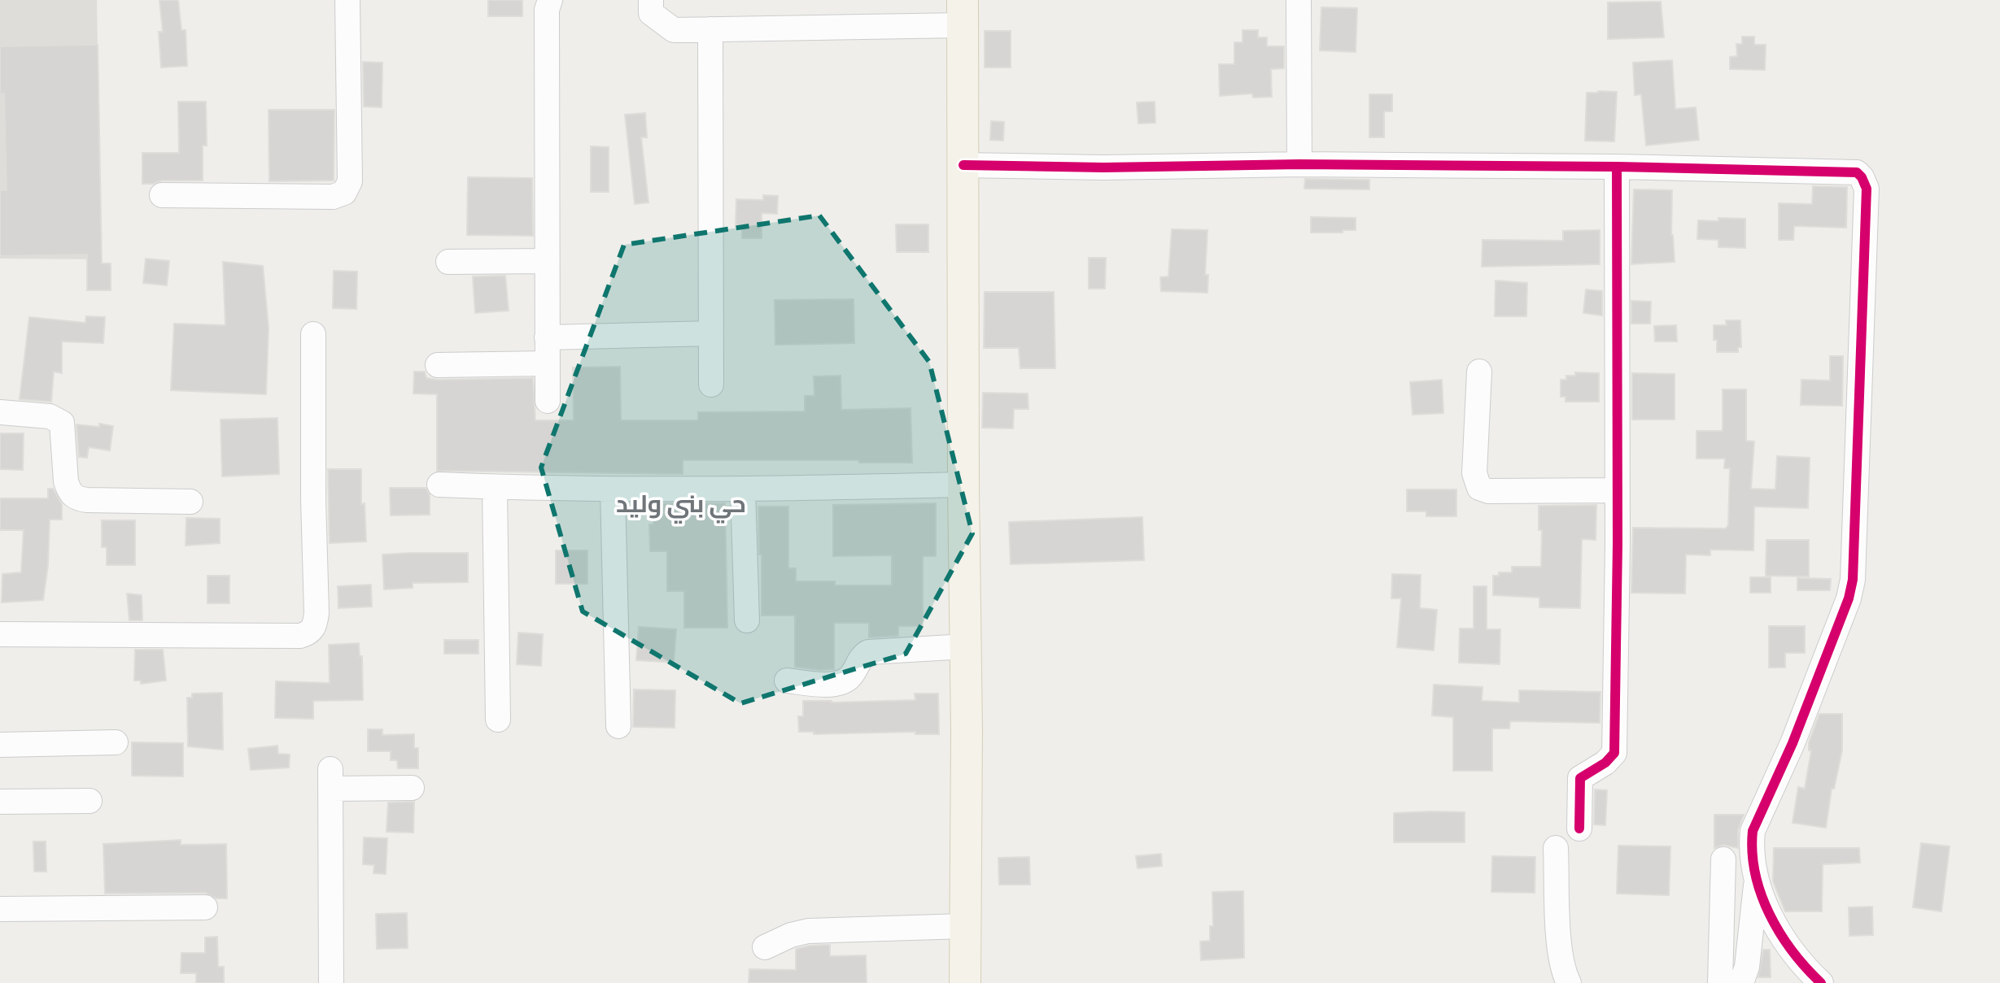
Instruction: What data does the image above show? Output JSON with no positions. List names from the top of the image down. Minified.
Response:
{"districts":["حي بني وليد"]}
